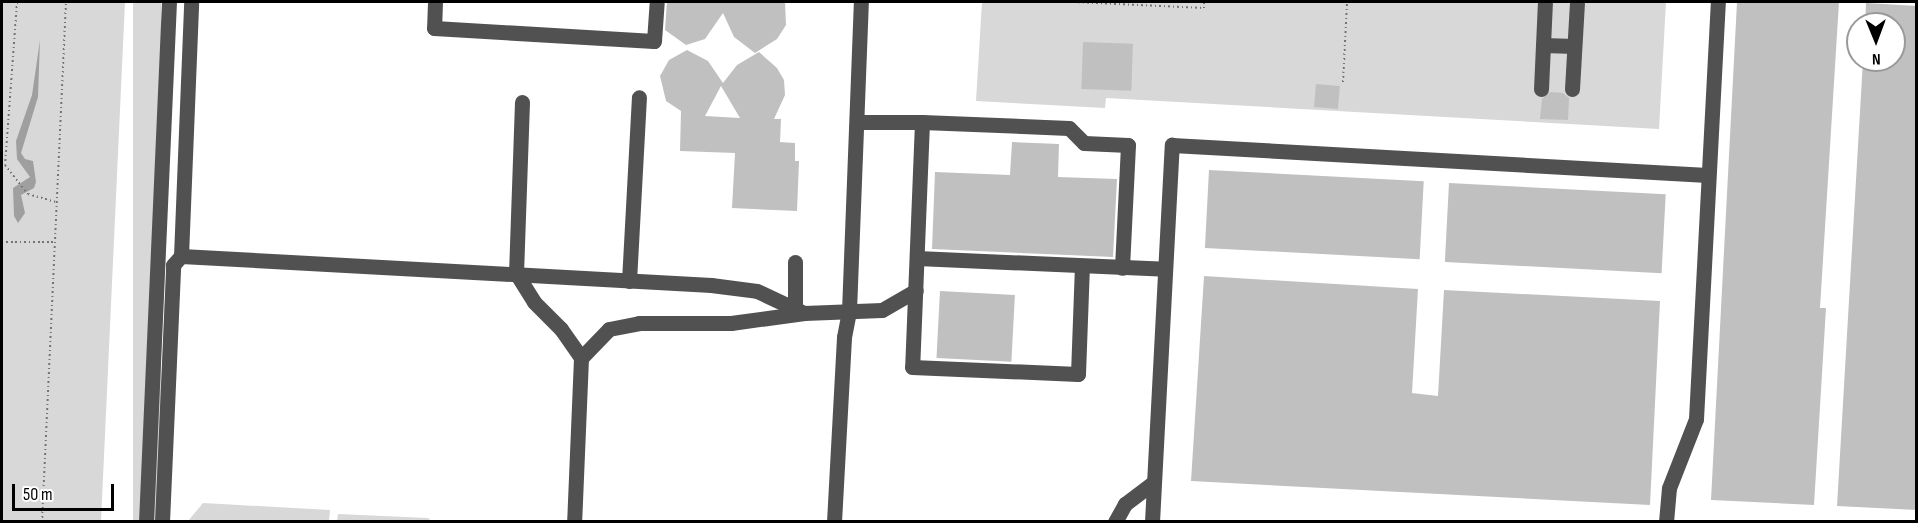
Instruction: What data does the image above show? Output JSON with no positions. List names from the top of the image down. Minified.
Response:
{"scale_bar":"50 m","north":"bottom"}
